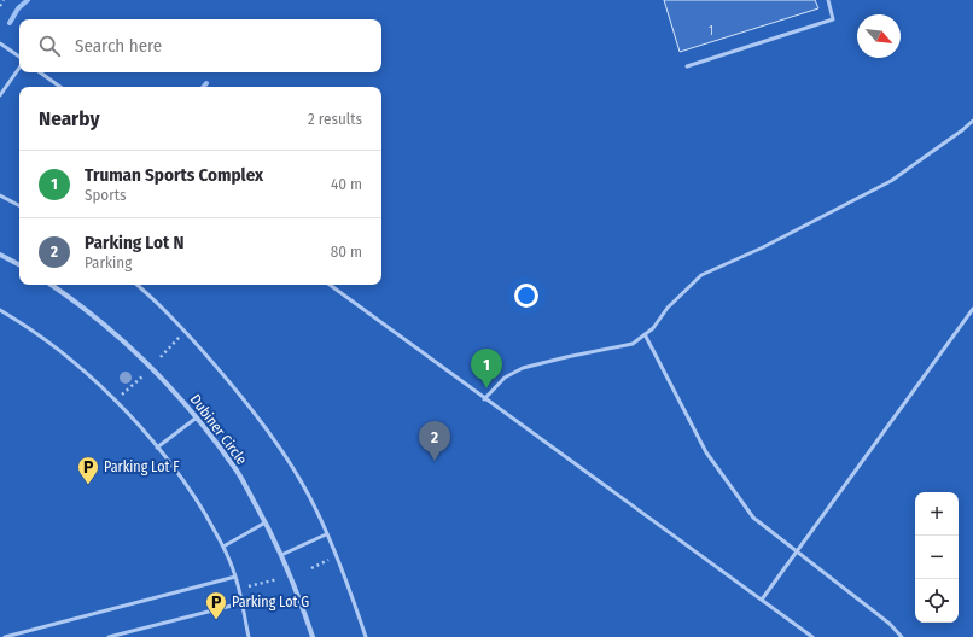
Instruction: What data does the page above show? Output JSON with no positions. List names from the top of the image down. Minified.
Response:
{"streets":{"street":["Dubiner Circle"]},"places":{"parking":["Parking Lot F","Parking Lot G"]},"house_numbers":["1"],"north":"bottom right","page":{"search":"Search here","heading":["Nearby","2 results"],"list":[{"mark":"1","name":"Truman Sports Complex","note":"Sports","value":"40 m"},{"mark":"2","name":"Parking Lot N","note":"Parking","value":"80 m"}],"pins":["1","2"],"map_buttons":["+","−"]}}
